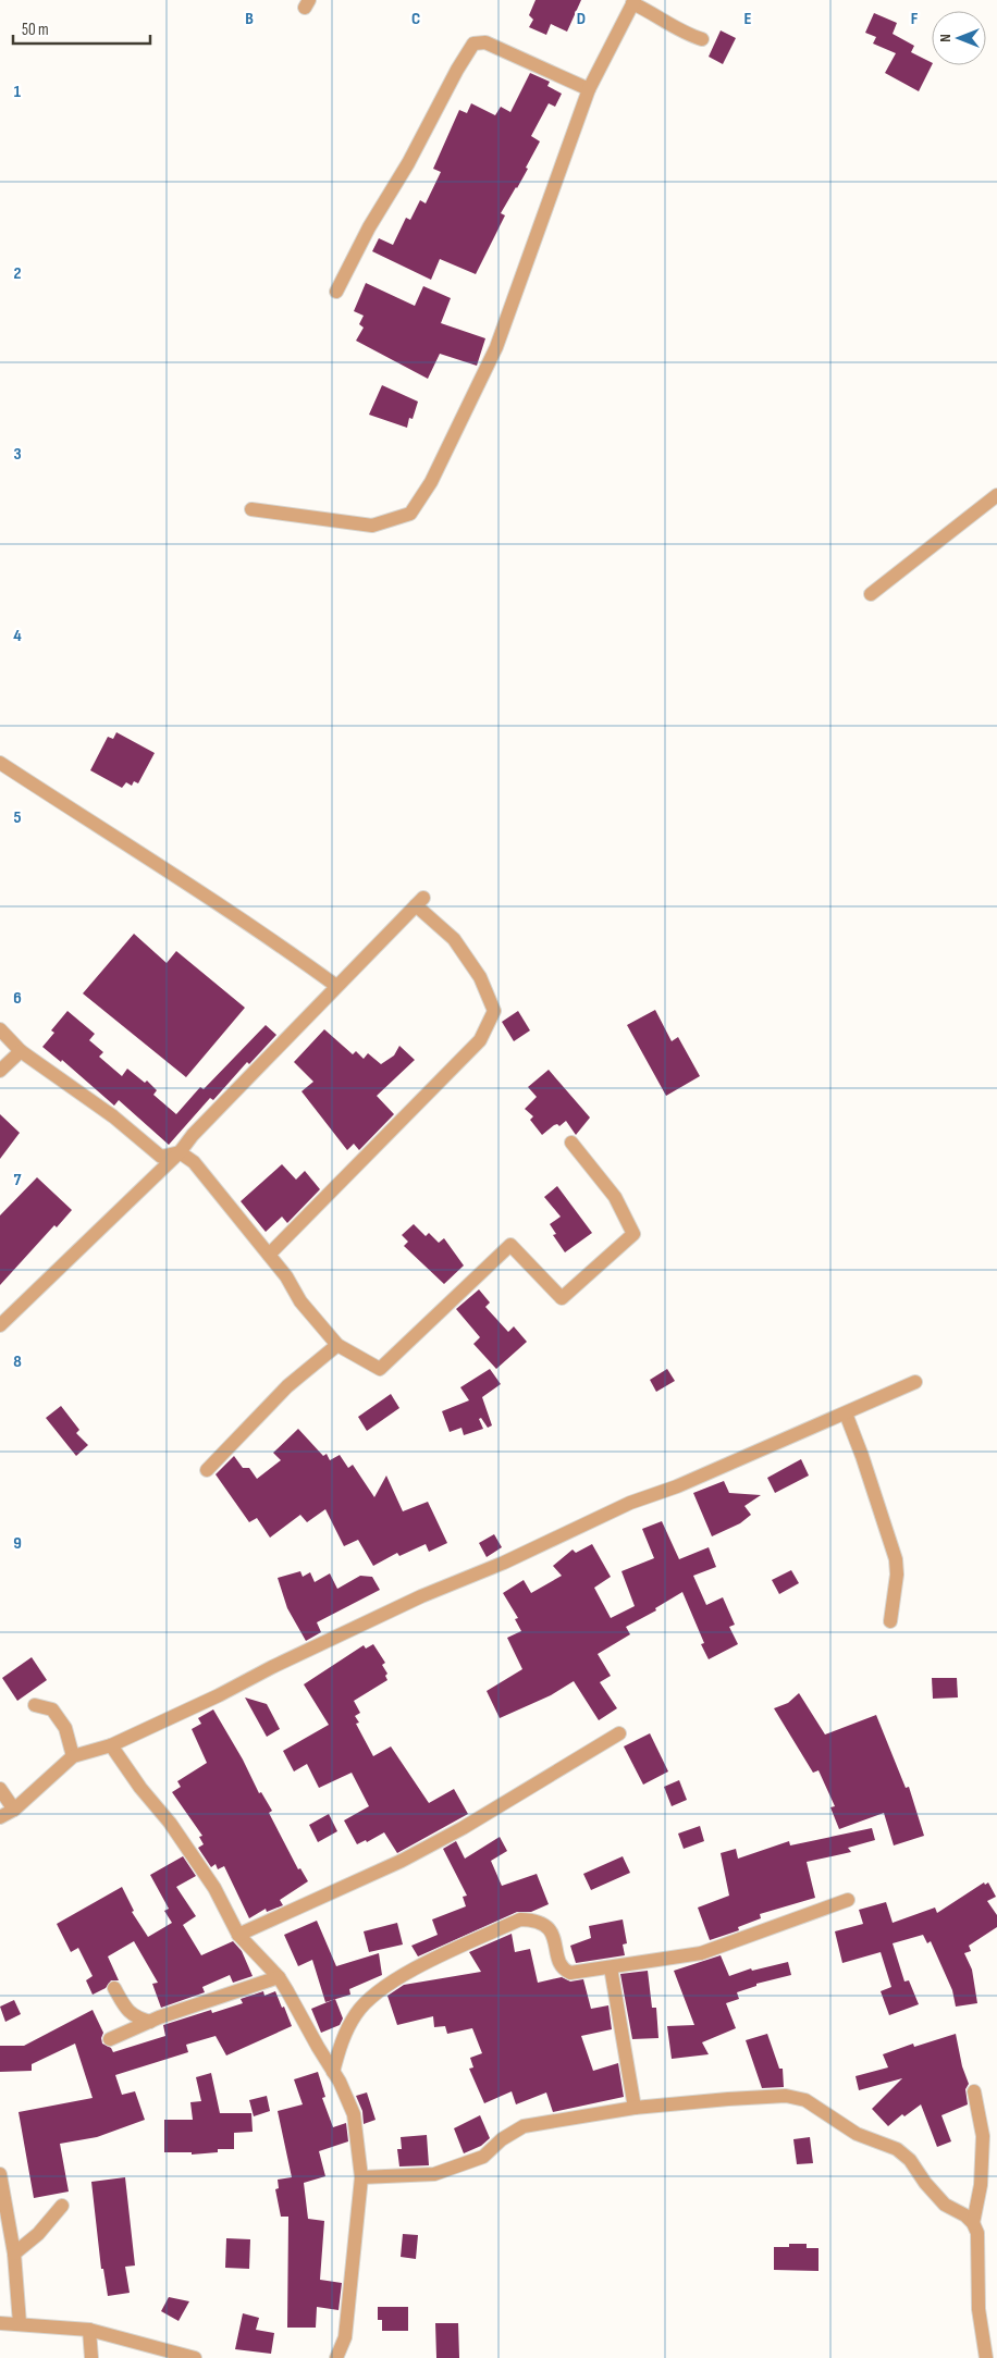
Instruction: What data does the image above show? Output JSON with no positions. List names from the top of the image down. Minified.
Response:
{"scale_bar":"50 m","north":"left","grid":{"columns":["B","C","D","E","F"],"rows":["1","2","3","4","5","6","7","8","9"]}}
